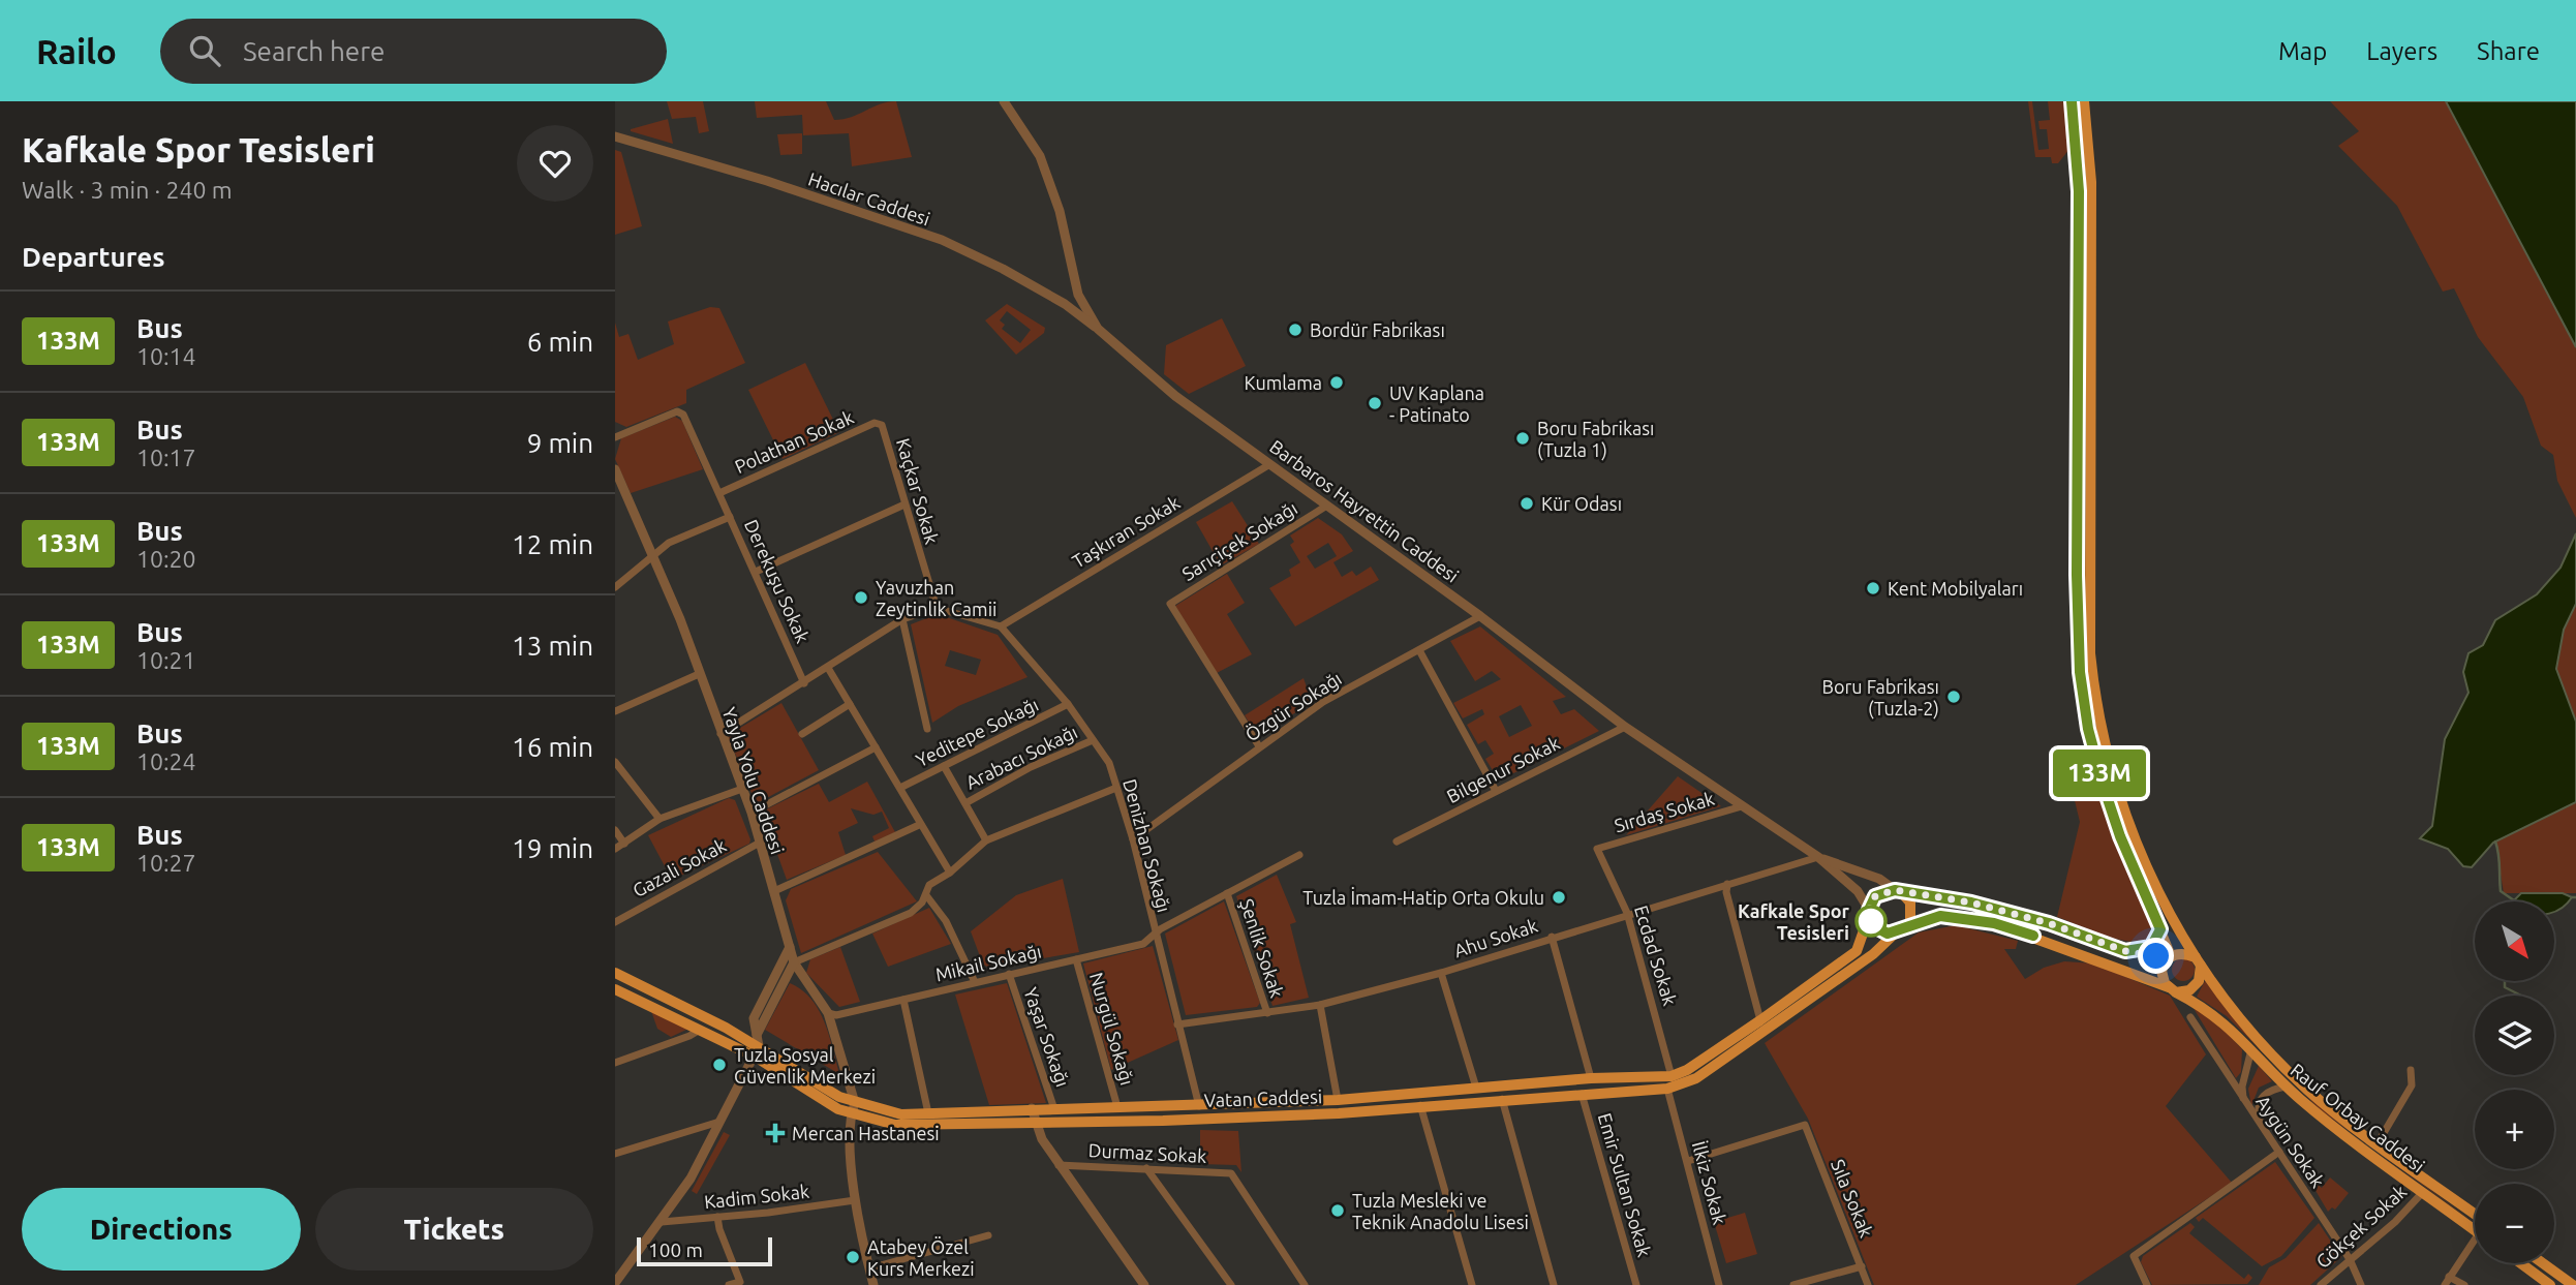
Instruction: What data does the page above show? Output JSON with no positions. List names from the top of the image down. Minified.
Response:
{"streets":{"main road":["Vatan Caddesi","Rauf Orbay Caddesi"],"street":["Hacılar Caddesi","Polathan Sokak","Kaçkar Sokak","Barbaros Hayrettin Caddesi","Taşkıran Sokak","Sarıçiçek Sokağı","Derekuşu Sokak","Özgür Sokağı","Yeditepe Sokağı","Arabacı Sokağı","Bilgenur Sokak","Yayla Yolu Caddesi","Sırdaş Sokak","Denizhan Sokağı","Gazali Sokak","Ahu Sokak","Şenlik Sokak","Ecdad Sokak","Mikail Sokağı","Nurgül Sokağı","Yaşar Sokağı","Aygün Sokak","Durmaz Sokak","İlkiz Sokak","Emir Sultan Sokak","Kadim Sokak","Sıla Sokak","Gökçek Sokak"]},"crossings":[["Hacılar Caddesi","Barbaros Hayrettin Caddesi"],["Polathan Sokak","Kaçkar Sokak"],["Polathan Sokak","Derekuşu Sokak"],["Barbaros Hayrettin Caddesi","Taşkıran Sokak"],["Barbaros Hayrettin Caddesi","Sarıçiçek Sokağı"],["Barbaros Hayrettin Caddesi","Özgür Sokağı"],["Barbaros Hayrettin Caddesi","Bilgenur Sokak"],["Barbaros Hayrettin Caddesi","Sırdaş Sokak"],["Barbaros Hayrettin Caddesi","Ahu Sokak"],["Taşkıran Sokak","Denizhan Sokağı"],["Sarıçiçek Sokağı","Özgür Sokağı"],["Özgür Sokağı","Denizhan Sokağı"],["Yeditepe Sokağı","Denizhan Sokağı"],["Arabacı Sokağı","Denizhan Sokağı"],["Yayla Yolu Caddesi","Gazali Sokak"],["Yayla Yolu Caddesi","Mikail Sokağı"],["Yayla Yolu Caddesi","Vatan Caddesi"],["Yayla Yolu Caddesi","Kadim Sokak"],["Sırdaş Sokak","Ecdad Sokak"],["Denizhan Sokağı","Ahu Sokak"],["Denizhan Sokağı","Mikail Sokağı"],["Denizhan Sokağı","Vatan Caddesi"],["Ahu Sokak","Şenlik Sokak"],["Ahu Sokak","Ecdad Sokak"],["Şenlik Sokak","Mikail Sokağı"],["Ecdad Sokak","Vatan Caddesi"],["Mikail Sokağı","Nurgül Sokağı"],["Mikail Sokağı","Yaşar Sokağı"],["Nurgül Sokağı","Vatan Caddesi"],["Yaşar Sokağı","Vatan Caddesi"],["Vatan Caddesi","İlkiz Sokak"],["Vatan Caddesi","Emir Sultan Sokak"],["Rauf Orbay Caddesi","Gökçek Sokak"],["Aygün Sokak","Gökçek Sokak"],["İlkiz Sokak","Sıla Sokak"]],"places":{"other":["Bordür Fabrikası","Kumlama","UV Kaplana - Patinato","Boru Fabrikası (Tuzla 1)","Kür Odası","Kent Mobilyaları","Yavuzhan Zeytinlik Camii","Boru Fabrikası (Tuzla-2)","Tuzla İmam-Hatip Orta Okulu","Kafkale Spor Tesisleri","Tuzla Sosyal Güvenlik Merkezi","Tuzla Mesleki ve Teknik Anadolu Lisesi","Atabey Özel Kurs Merkezi"],"health":["Mercan Hastanesi"]},"lines":["bus line 133M"],"scale_bar":"100 m","north":"bottom right","page":{"header":"Railo","search":"Search here","nav":["Map","Layers","Share"],"heading":[["Kafkale Spor Tesisleri","Walk · 3 min · 240 m"],"Departures"],"on_map":"133M","list":[{"mark":"133M","name":"Bus","note":"10:14","value":"6 min"},{"mark":"133M","name":"Bus","note":"10:17","value":"9 min"},{"mark":"133M","name":"Bus","note":"10:20","value":"12 min"},{"mark":"133M","name":"Bus","note":"10:21","value":"13 min"},{"mark":"133M","name":"Bus","note":"10:24","value":"16 min"},{"mark":"133M","name":"Bus","note":"10:27","value":"19 min"}],"map_buttons":["+","−"],"buttons":["Directions","Tickets"],"scale":"100 m"}}
